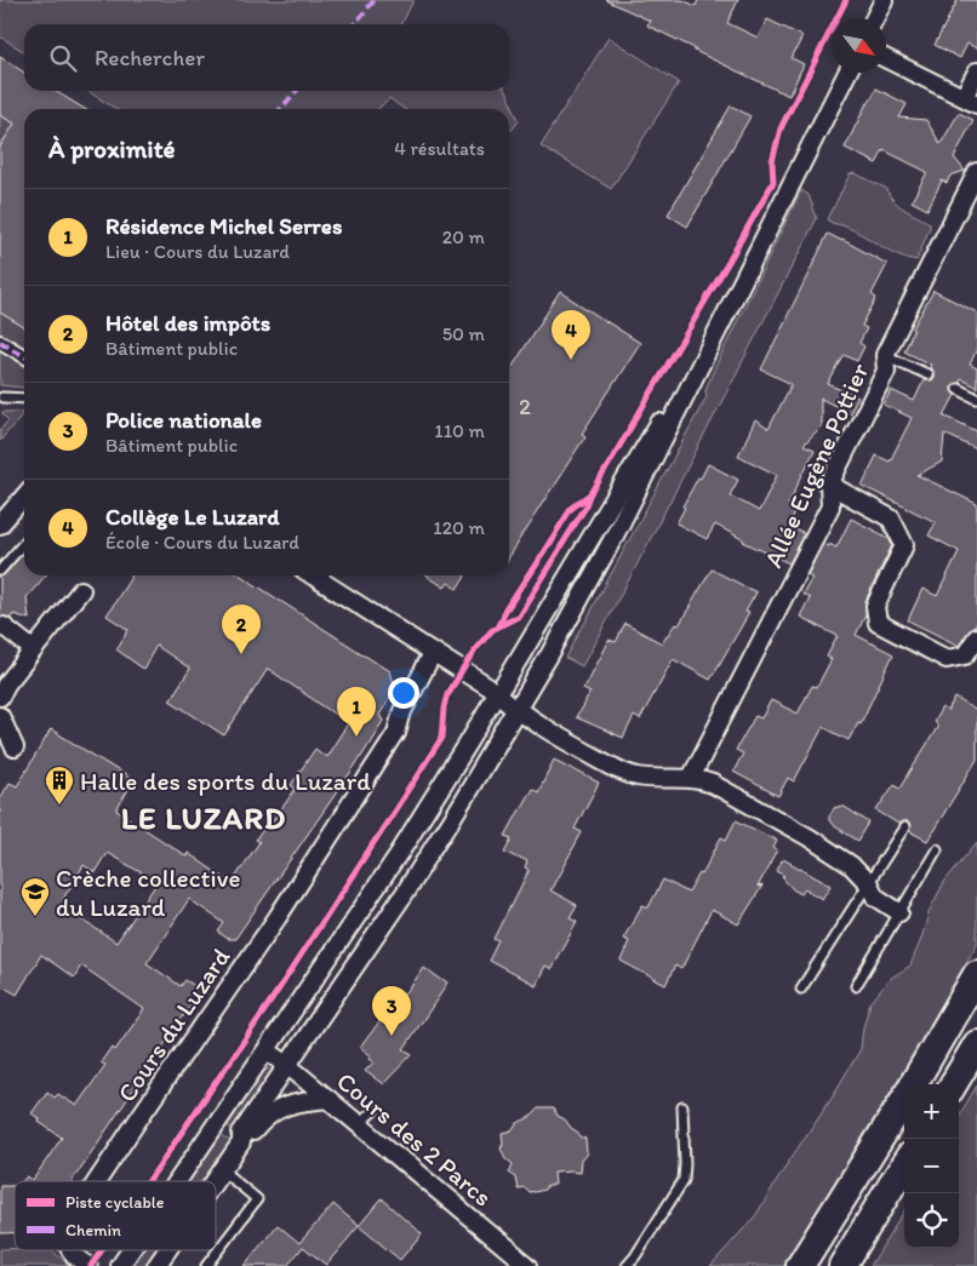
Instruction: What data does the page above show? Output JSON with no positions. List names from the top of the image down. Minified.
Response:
{"streets":{"street":["Allée Eugène Pottier","Cours du Luzard","Cours des 2 Parcs"]},"districts":["LE LUZARD"],"places":{"building":["Halle des sports du Luzard"],"school or university":["Crèche collective du Luzard"]},"house_numbers":["2"],"legend":["Piste cyclable","Chemin"],"north":"bottom right","page":{"search":"Rechercher","heading":["À proximité","4 résultats"],"list":[{"mark":"1","name":"Résidence Michel Serres","note":"Lieu · Cours du Luzard","value":"20 m"},{"mark":"2","name":"Hôtel des impôts","note":"Bâtiment public","value":"50 m"},{"mark":"3","name":"Police nationale","note":"Bâtiment public","value":"110 m"},{"mark":"4","name":"Collège Le Luzard","note":"École · Cours du Luzard","value":"120 m"}],"pins":["4","2","1","3"],"map_buttons":["+","−"]}}
